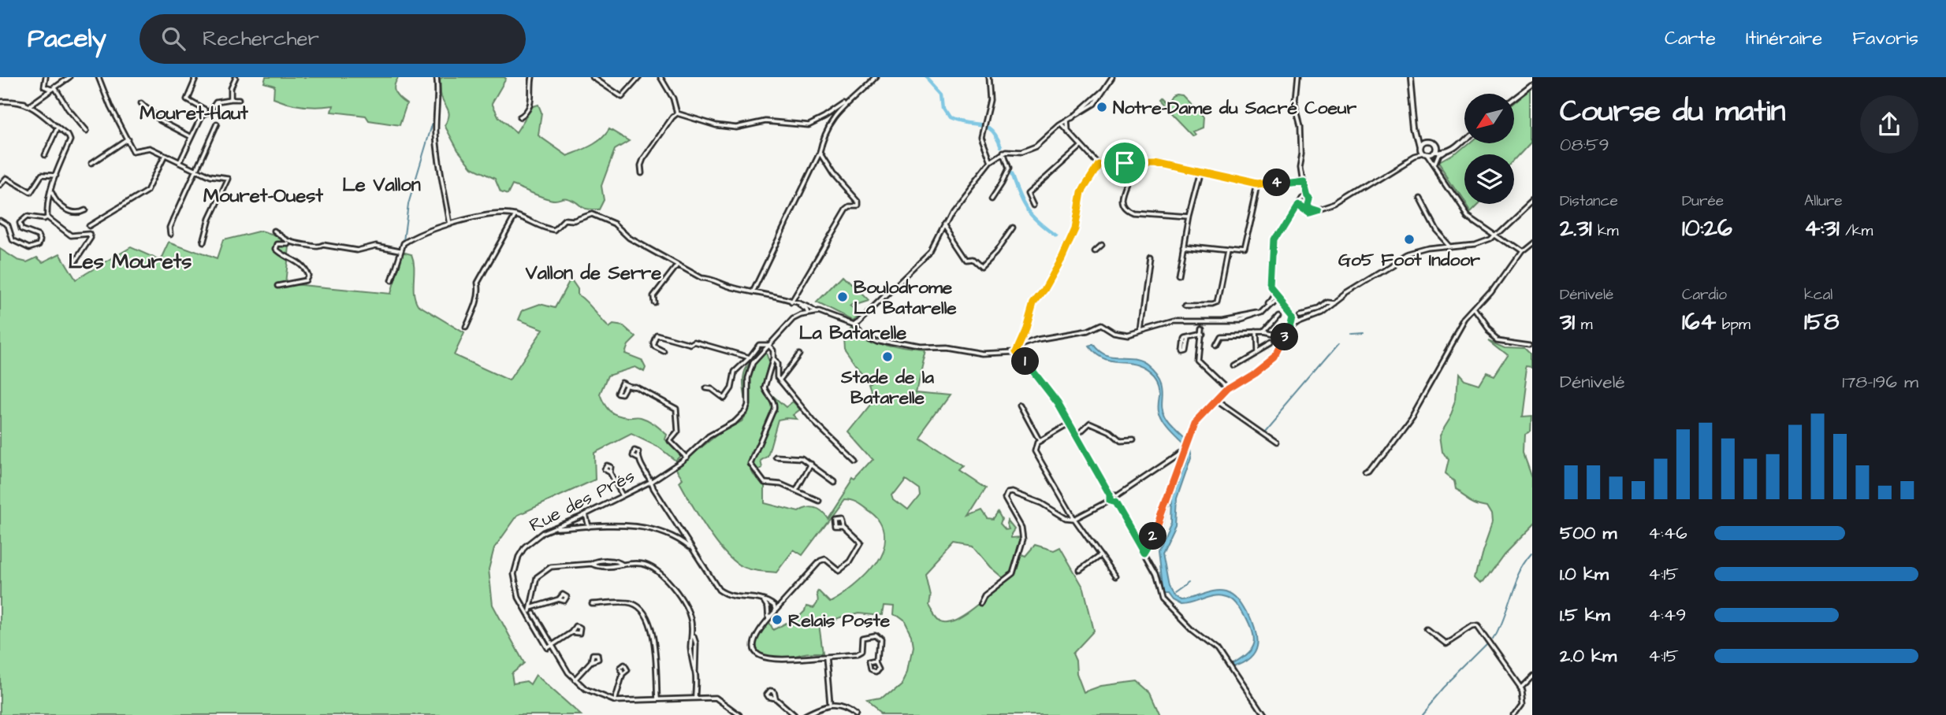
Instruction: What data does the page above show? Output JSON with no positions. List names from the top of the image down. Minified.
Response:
{"streets":{"street":["Rue des Prés"]},"districts":["Mouret-Haut","Le Vallon","Mouret-Ouest","Les Mourets","Vallon de Serre","La Batarelle"],"places":["Notre-Dame du Sacré Coeur","Go5 Foot Indoor","Boulodrome La Batarelle","Stade de la Batarelle","Relais Poste"],"north":"bottom left","page":{"header":"Pacely","search":"Rechercher","nav":["Carte","Itinéraire","Favoris"],"heading":["Course du matin","08:59"],"pins":["4","3","1","2"],"stats":[["Distance","2.31 km"],["Durée","10:26"],["Allure","4:31 /km"],["Dénivelé","31 m"],["Cardio","164 bpm"],["kcal","158"]],"chart":["Dénivelé","178–196 m"],"list":[{"name":"500 m","note":"4:46"},{"name":"1.0 km","note":"4:15"},{"name":"1.5 km","note":"4:49"},{"name":"2.0 km","note":"4:15"}]}}
